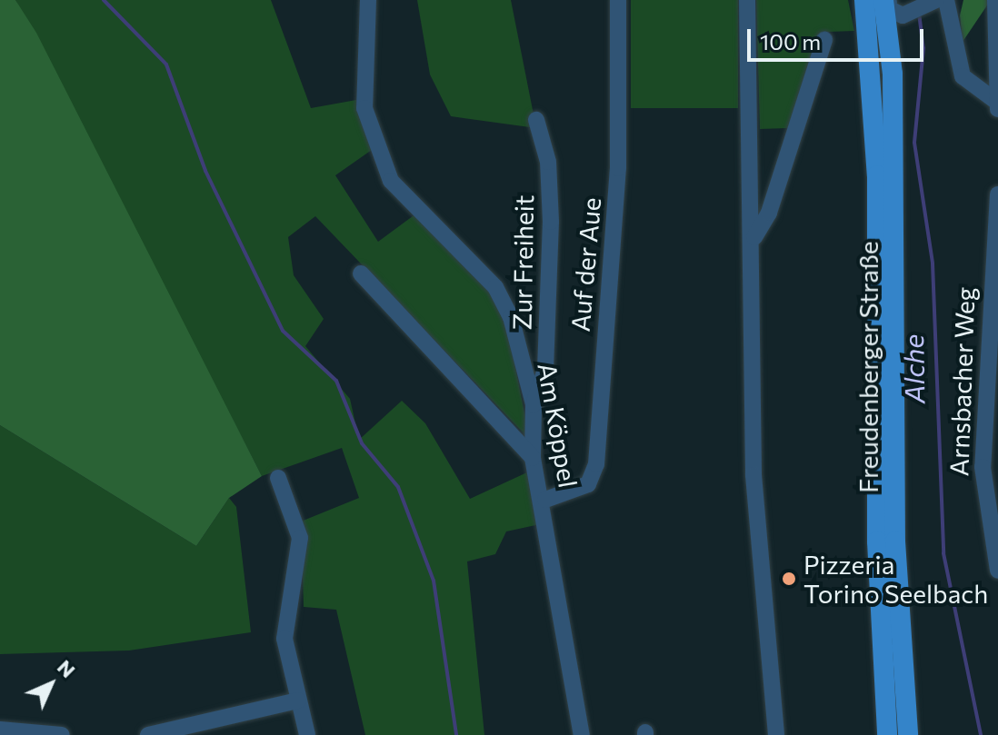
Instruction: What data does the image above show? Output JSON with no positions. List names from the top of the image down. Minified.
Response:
{"streets":{"main road":["Freudenberger Straße"],"street":["Zur Freiheit","Auf der Aue","Arnsbacher Weg","Am Köppel"]},"crossings":[["Zur Freiheit","Am Köppel"],["Auf der Aue","Am Köppel"]],"water":["Alche"],"places":["Pizzeria Torino Seelbach"],"scale_bar":"100 m","north":"top right"}
